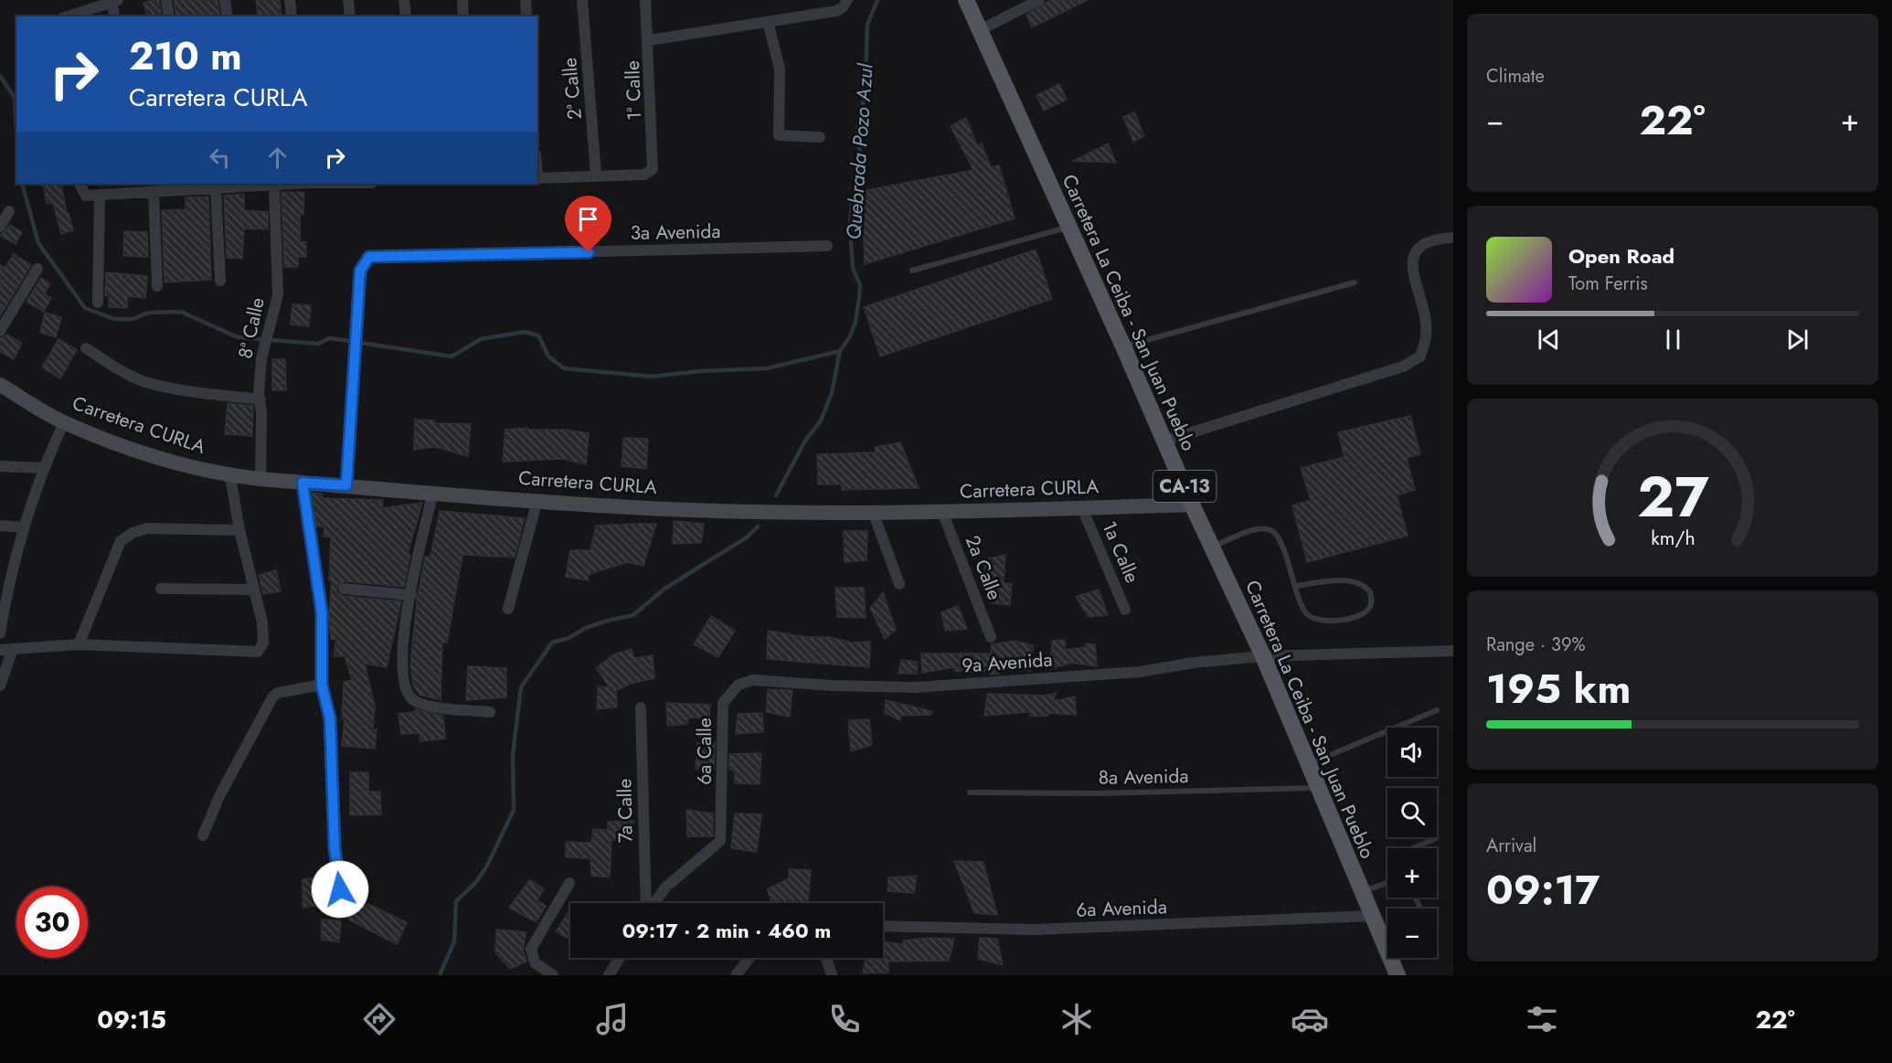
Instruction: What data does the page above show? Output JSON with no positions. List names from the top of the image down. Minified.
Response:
{"streets":{"main road":["Carretera La Ceiba - San Juan Pueblo","Carretera CURLA","CA-13"],"street":["2ª Calle","1ª Calle","3a Avenida","8ª Calle","1a Calle","2a Calle","9a Avenida","6a Calle","7a Calle","6a Avenida"],"lane":["8a Avenida"]},"crossings":[["2ª Calle","1ª Calle"],["3a Avenida","Carretera CURLA"],["Carretera La Ceiba - San Juan Pueblo","Carretera CURLA"],["Carretera La Ceiba - San Juan Pueblo","9a Avenida"],["Carretera La Ceiba - San Juan Pueblo","8a Avenida"],["Carretera La Ceiba - San Juan Pueblo","6a Avenida"],["8ª Calle","Carretera CURLA"],["Carretera CURLA","1a Calle"],["Carretera CURLA","2a Calle"],["9a Avenida","6a Calle"]],"water":["Quebrada Pozo Azul"],"page":{"tile":["Climate",["Range · 39%","195 km"],["Arrival","09:17"]],"turn":["210 m","Carretera CURLA"],"heat":["−","22°","+"],"song":["Open Road","Tom Ferris"],"map_buttons":["+","−"],"limit":"30","trip":"09:17 · 2 min · 460 m","tabs":["09:15","22°"],"gauge":["27","km/h"]}}
